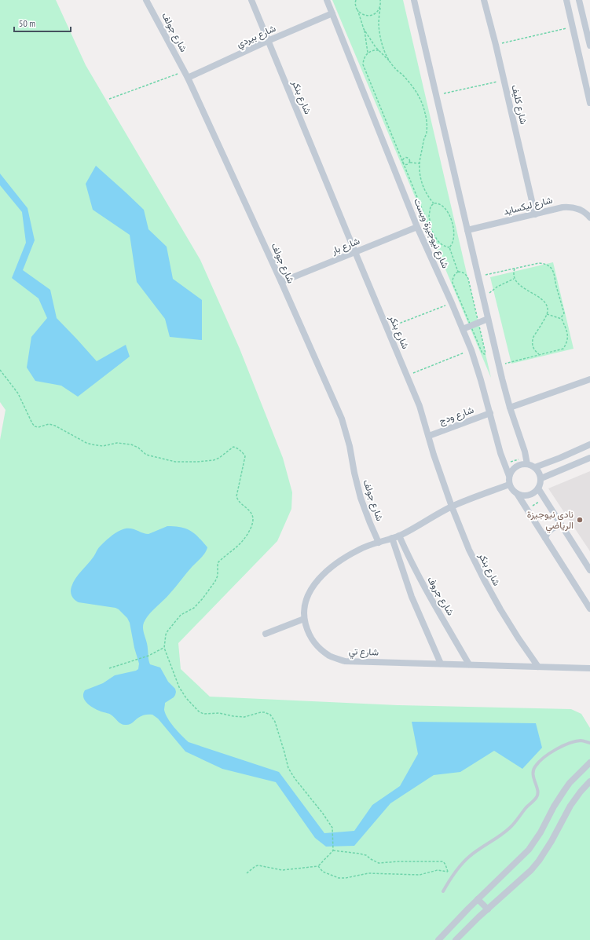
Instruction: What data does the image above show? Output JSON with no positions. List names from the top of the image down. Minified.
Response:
{"streets":{"street":["شارع جولف","شارع بيردي","شارع بنكر","شارع كليف","شارع ليكسايد","شارع نيوجيزة ويست","شارع بار","شارع ودج","شارع جروف","شارع تي"]},"crossings":[["شارع جولف","شارع بيردي"],["شارع جولف","شارع بار"],["شارع جولف","شارع تي"],["شارع بيردي","شارع بنكر"],["شارع بيردي","شارع نيوجيزة ويست"],["شارع بنكر","شارع بار"],["شارع بنكر","شارع ودج"],["شارع بنكر","شارع تي"],["شارع كليف","شارع ليكسايد"],["شارع نيوجيزة ويست","شارع بار"],["شارع نيوجيزة ويست","شارع ودج"],["شارع نيوجيزة ويست","شارع تي"],["شارع جروف","شارع تي"]],"places":["نادي نيوجيزة الرياضي"],"scale_bar":"50 m"}
